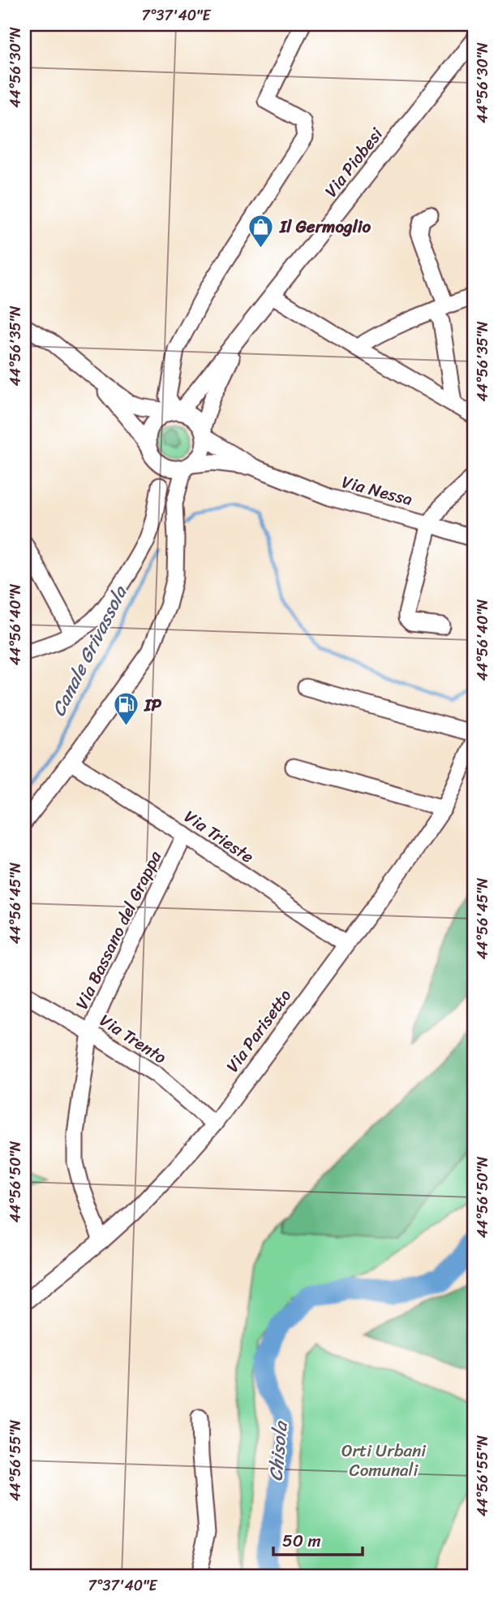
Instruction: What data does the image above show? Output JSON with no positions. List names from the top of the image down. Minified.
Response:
{"streets":{"street":["Via Piobesi","Via Nessa","Via Trieste","Via Bassano del Grappa","Via Parisetto","Via Trento"]},"crossings":[["Via Trieste","Via Bassano del Grappa"],["Via Trieste","Via Parisetto"],["Via Bassano del Grappa","Via Parisetto"],["Via Bassano del Grappa","Via Trento"],["Via Parisetto","Via Trento"]],"water":["Canale Grivassola","Chisola"],"parks":["Orti Urbani Comunali"],"places":{"shop":["Il Germoglio"],"fuel station":["IP"]},"scale_bar":"50 m","coordinates":["7°37'40\"E","44°56'30\"N","44°56'35\"N","44°56'40\"N","44°56'45\"N","44°56'50\"N","44°56'55\"N"]}
